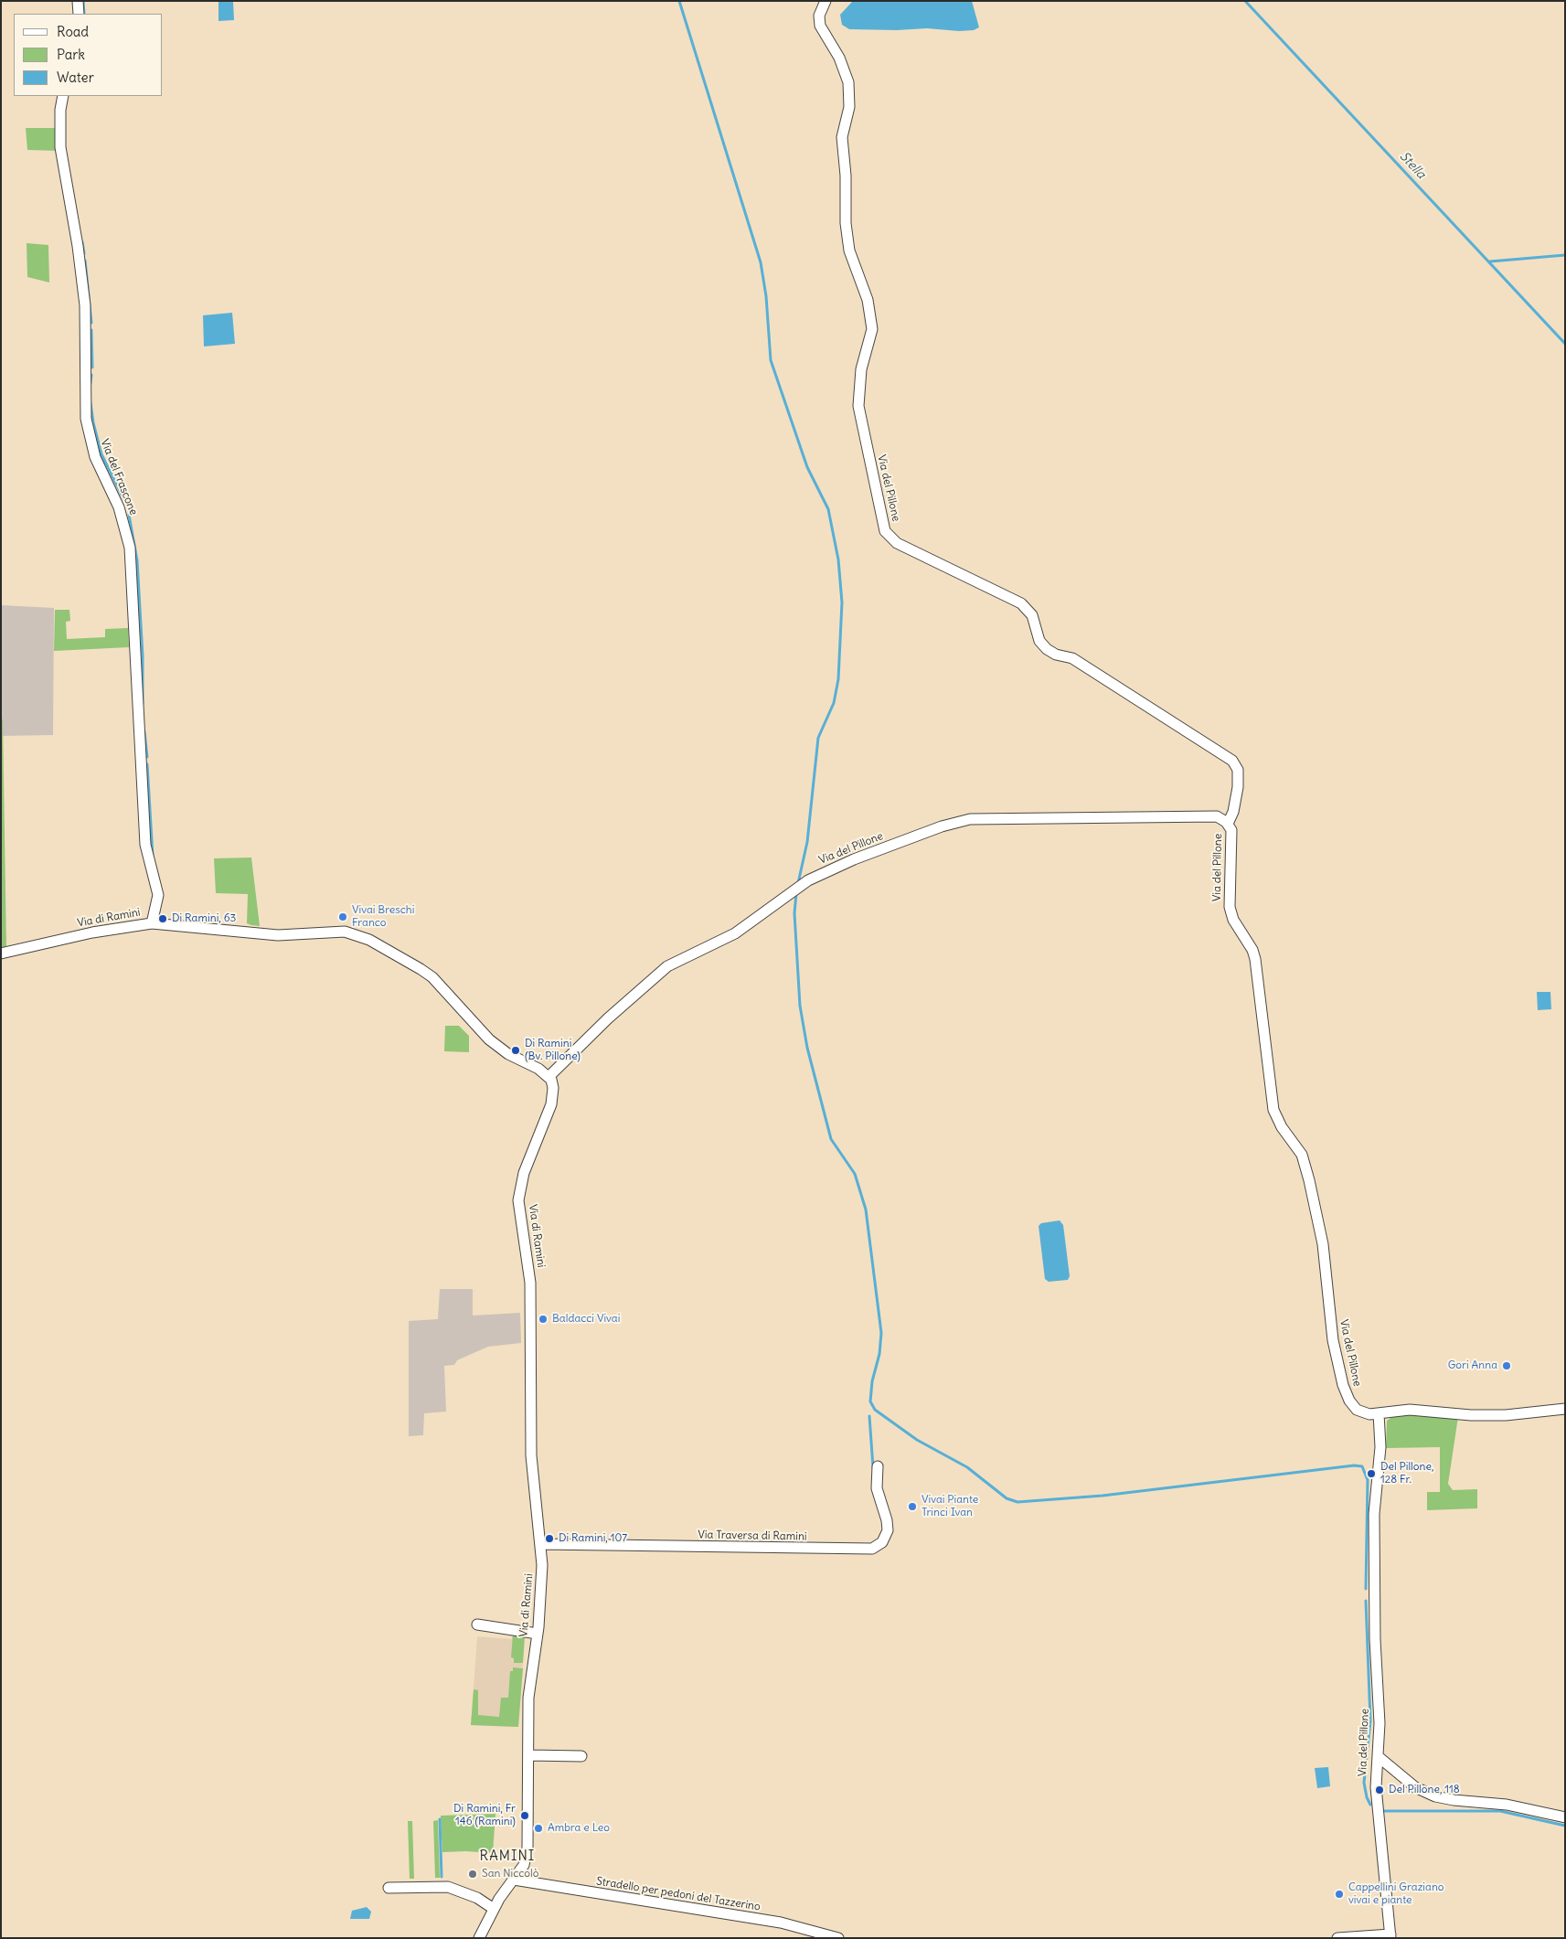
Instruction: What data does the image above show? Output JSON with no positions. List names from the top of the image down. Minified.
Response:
{"streets":{"street":["Via del Frascone","Via del Pillone","Via di Ramini","Via Traversa di Ramini","Stradello per pedoni del Tazzerino"]},"crossings":[["Via del Frascone","Via di Ramini"],["Via del Pillone","Via di Ramini"],["Via di Ramini","Via Traversa di Ramini"],["Via di Ramini","Stradello per pedoni del Tazzerino"]],"districts":["RAMINI"],"water":["Stella"],"places":["Vivai Breschi Franco","Di Ramini, 63","Di Ramini (Bv. Pillone)","Baldacci Vivai","Gori Anna","Del Pillone, 128 Fr.","Vivai Piante Trinci Ivan","Di Ramini, 107","Del Pillone, 118","Di Ramini, Fr 146 (Ramini)","Ambra e Leo","San Niccolò","Cappellini Graziano vivai e piante"],"legend":["Road","Park","Water"]}
